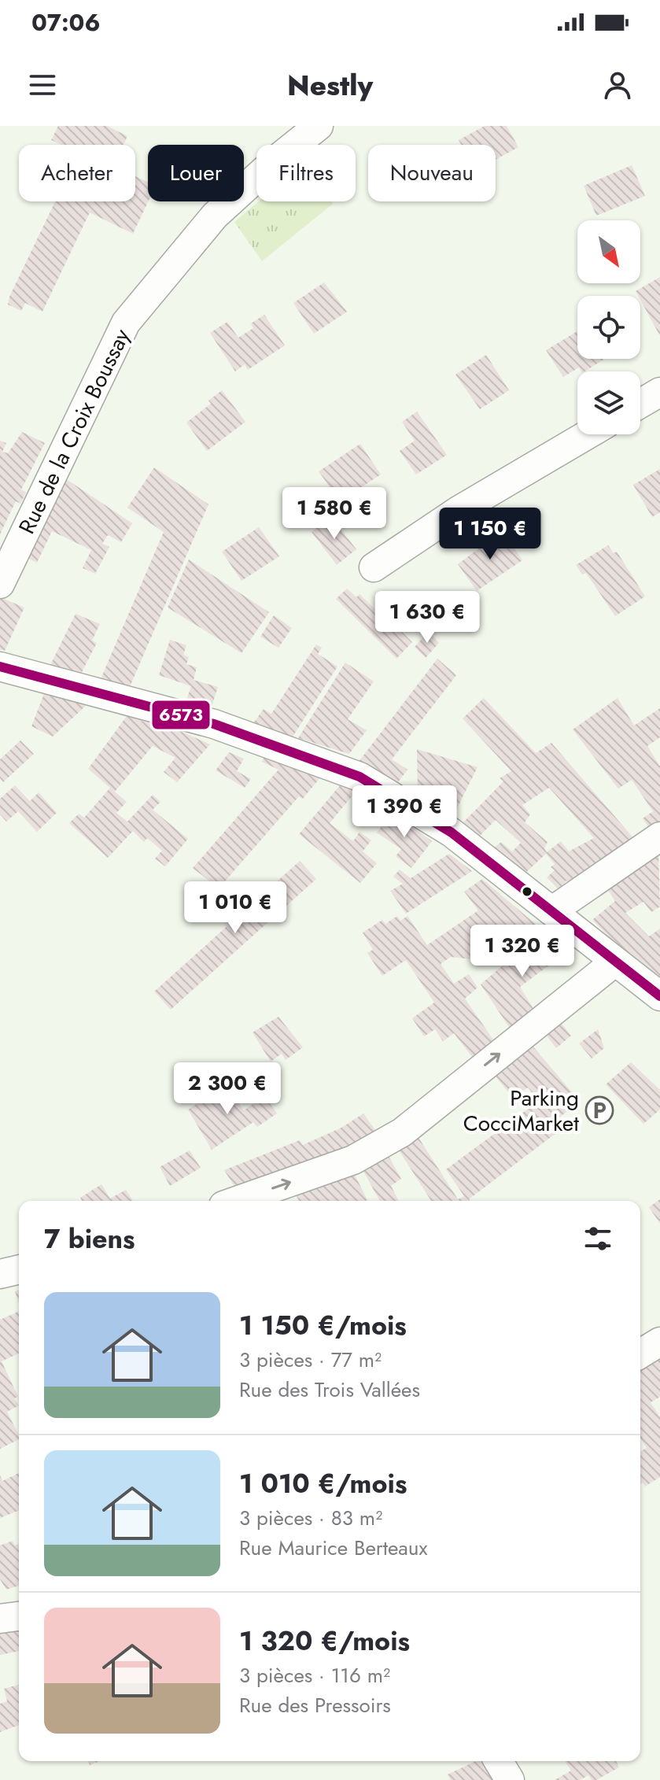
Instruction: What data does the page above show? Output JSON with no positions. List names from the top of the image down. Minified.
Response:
{"streets":{"street":["Rue de la Croix Boussay"]},"places":{"parking":["Parking CocciMarket"]},"lines":["transit line 6573"],"north":"bottom right","page":{"status":"07:06","header":"Nestly","chip":["Acheter","Louer","Filtres","Nouveau"],"price":["1 580 €","1 150 €","1 630 €","1 390 €","1 010 €","1 320 €","2 300 €"],"heading":"7 biens","list":[{"name":"1 150 €/mois","note":"3 pièces · 77 m² · Rue des Trois Vallées"},{"name":"1 010 €/mois","note":"3 pièces · 83 m² · Rue Maurice Berteaux"},{"name":"1 320 €/mois","note":"3 pièces · 116 m² · Rue des Pressoirs"}]}}
